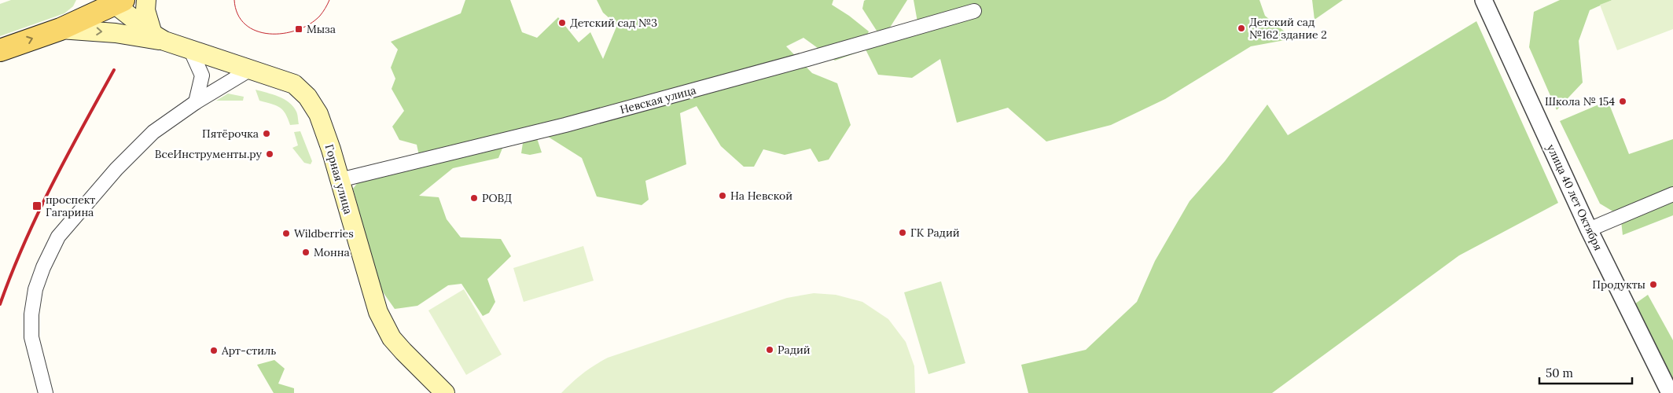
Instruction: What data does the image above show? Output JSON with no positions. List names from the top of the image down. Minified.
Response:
{"streets":{"main road":["Горная улица"],"street":["Невская улица","улица 40 лет Октября"]},"crossings":[["Невская улица","Горная улица"]],"places":{"other":["Детский сад №3","Детский сад №162 здание 2","Школа № 154","Пятёрочка","ВсеИнструменты.ру","На Невской","РОВД","ГК Радий","Wildberries","Монна","Продукты","Радий","Арт-стиль"],"transit":["Мыза","проспект Гагарина"]},"scale_bar":"50 m"}
